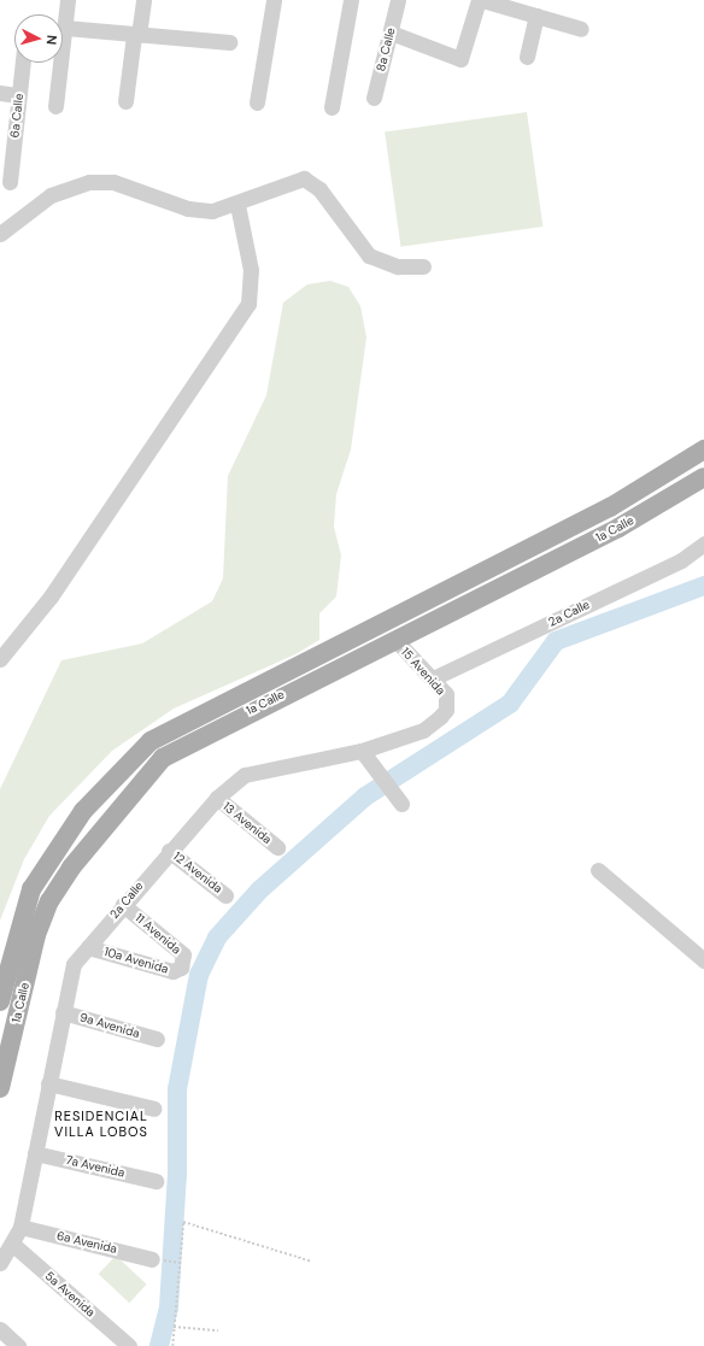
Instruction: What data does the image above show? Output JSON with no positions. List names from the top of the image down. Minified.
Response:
{"streets":{"main road":["1a Calle"],"street":["8a Calle","6a Calle","2a Calle","15 Avenida","13 Avenida","12 Avenida","11 Avenida","10a Avenida","9a Avenida","7a Avenida","6a Avenida","5a Avenida"]},"crossings":[["1a Calle","15 Avenida"],["2a Calle","15 Avenida"],["2a Calle","13 Avenida"],["2a Calle","12 Avenida"],["2a Calle","11 Avenida"],["2a Calle","10a Avenida"],["2a Calle","9a Avenida"],["2a Calle","7a Avenida"],["2a Calle","6a Avenida"],["2a Calle","5a Avenida"],["11 Avenida","10a Avenida"]],"districts":["RESIDENCIAL VILLA LOBOS"],"north":"right"}
